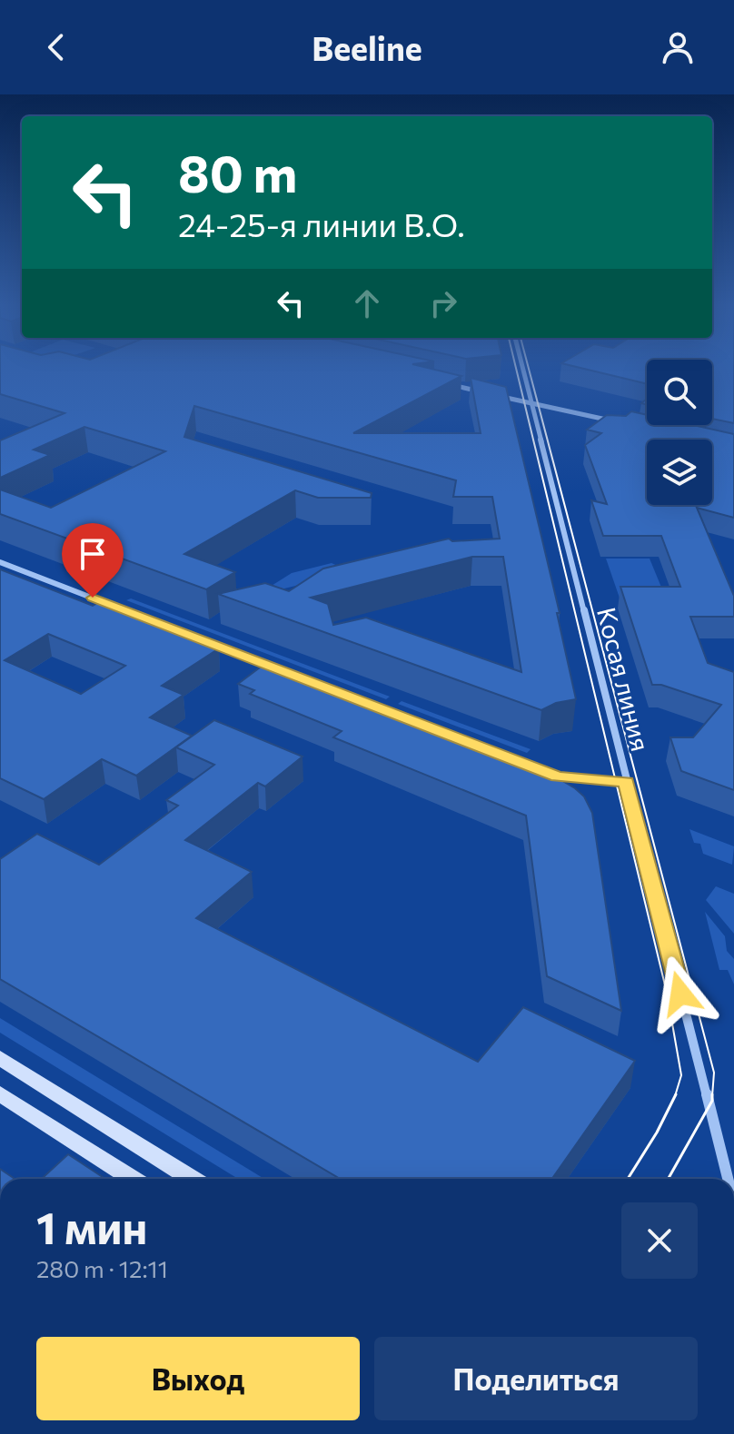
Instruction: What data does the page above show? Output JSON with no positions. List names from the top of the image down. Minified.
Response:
{"streets":{"street":["Косая линия"]},"page":{"header":"Beeline","turn":["80 m","24-25-я линии В.О."],"heading":["1 мин","280 m · 12:11"],"buttons":["Выход","Поделиться"]}}
